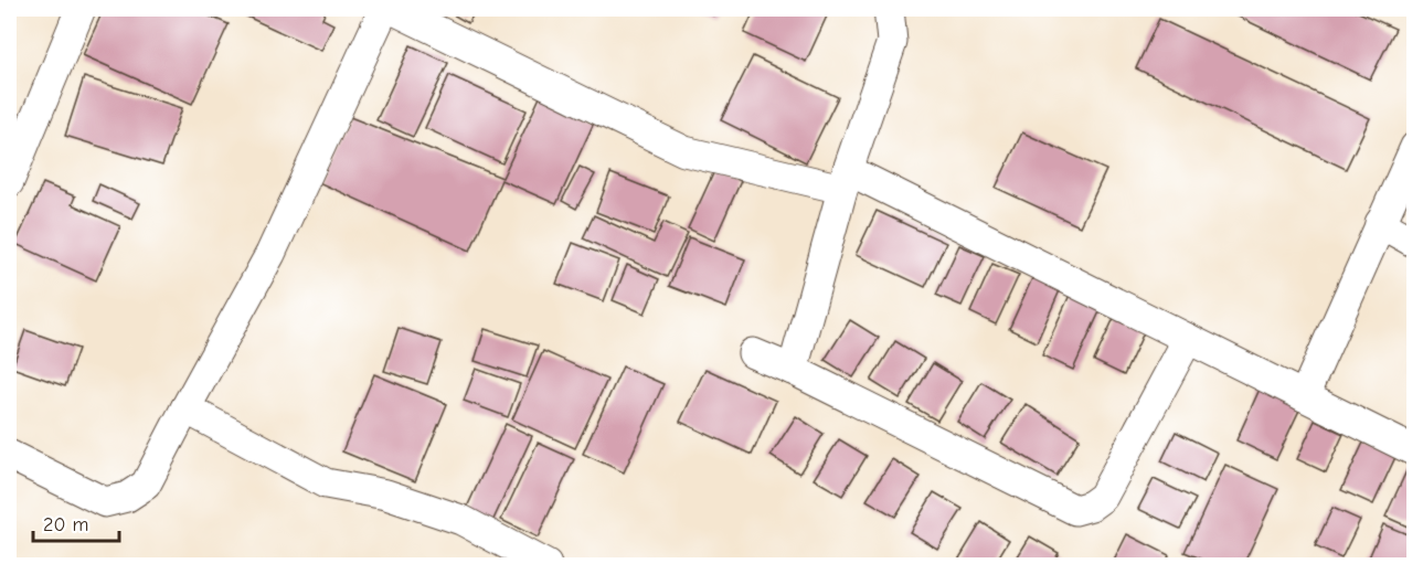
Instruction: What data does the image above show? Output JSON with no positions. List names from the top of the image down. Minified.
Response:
{"scale_bar":"20 m"}
